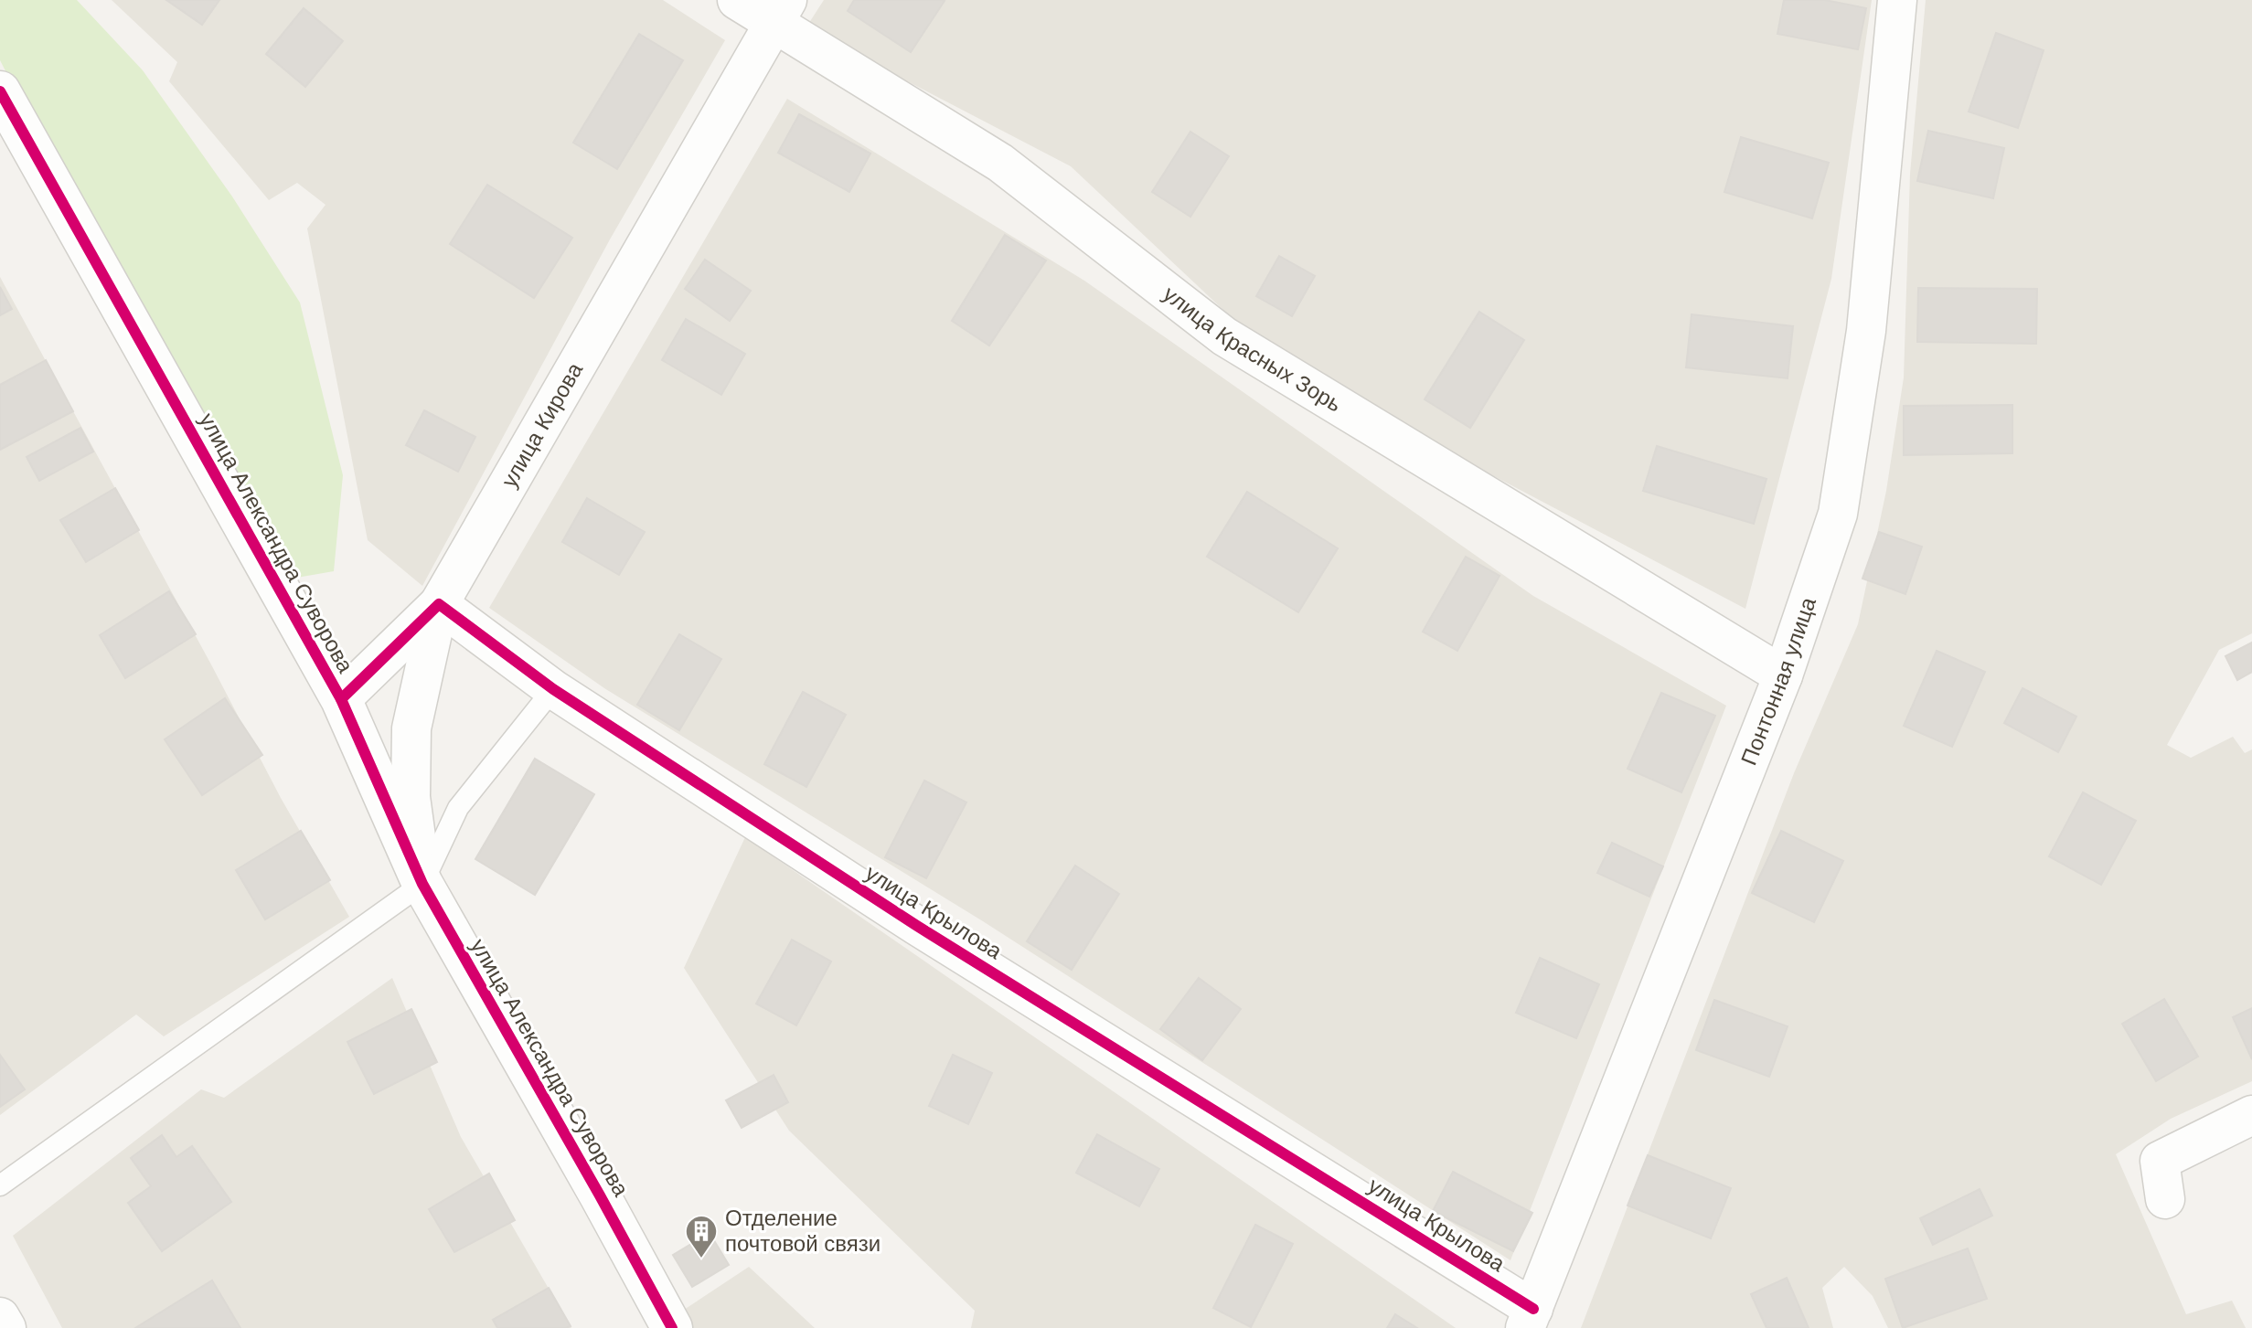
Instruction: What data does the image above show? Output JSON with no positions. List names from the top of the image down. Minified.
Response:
{"streets":{"street":["улица Красных Зорь","улица Кирова","улица Александра Суворова","Понтонная улица","улица Крылова"]},"crossings":[["улица Красных Зорь","улица Кирова"],["улица Красных Зорь","Понтонная улица"],["улица Кирова","улица Александра Суворова"],["улица Кирова","улица Крылова"],["Понтонная улица","улица Крылова"]],"places":{"building":["Отделение почтовой связи"]}}
